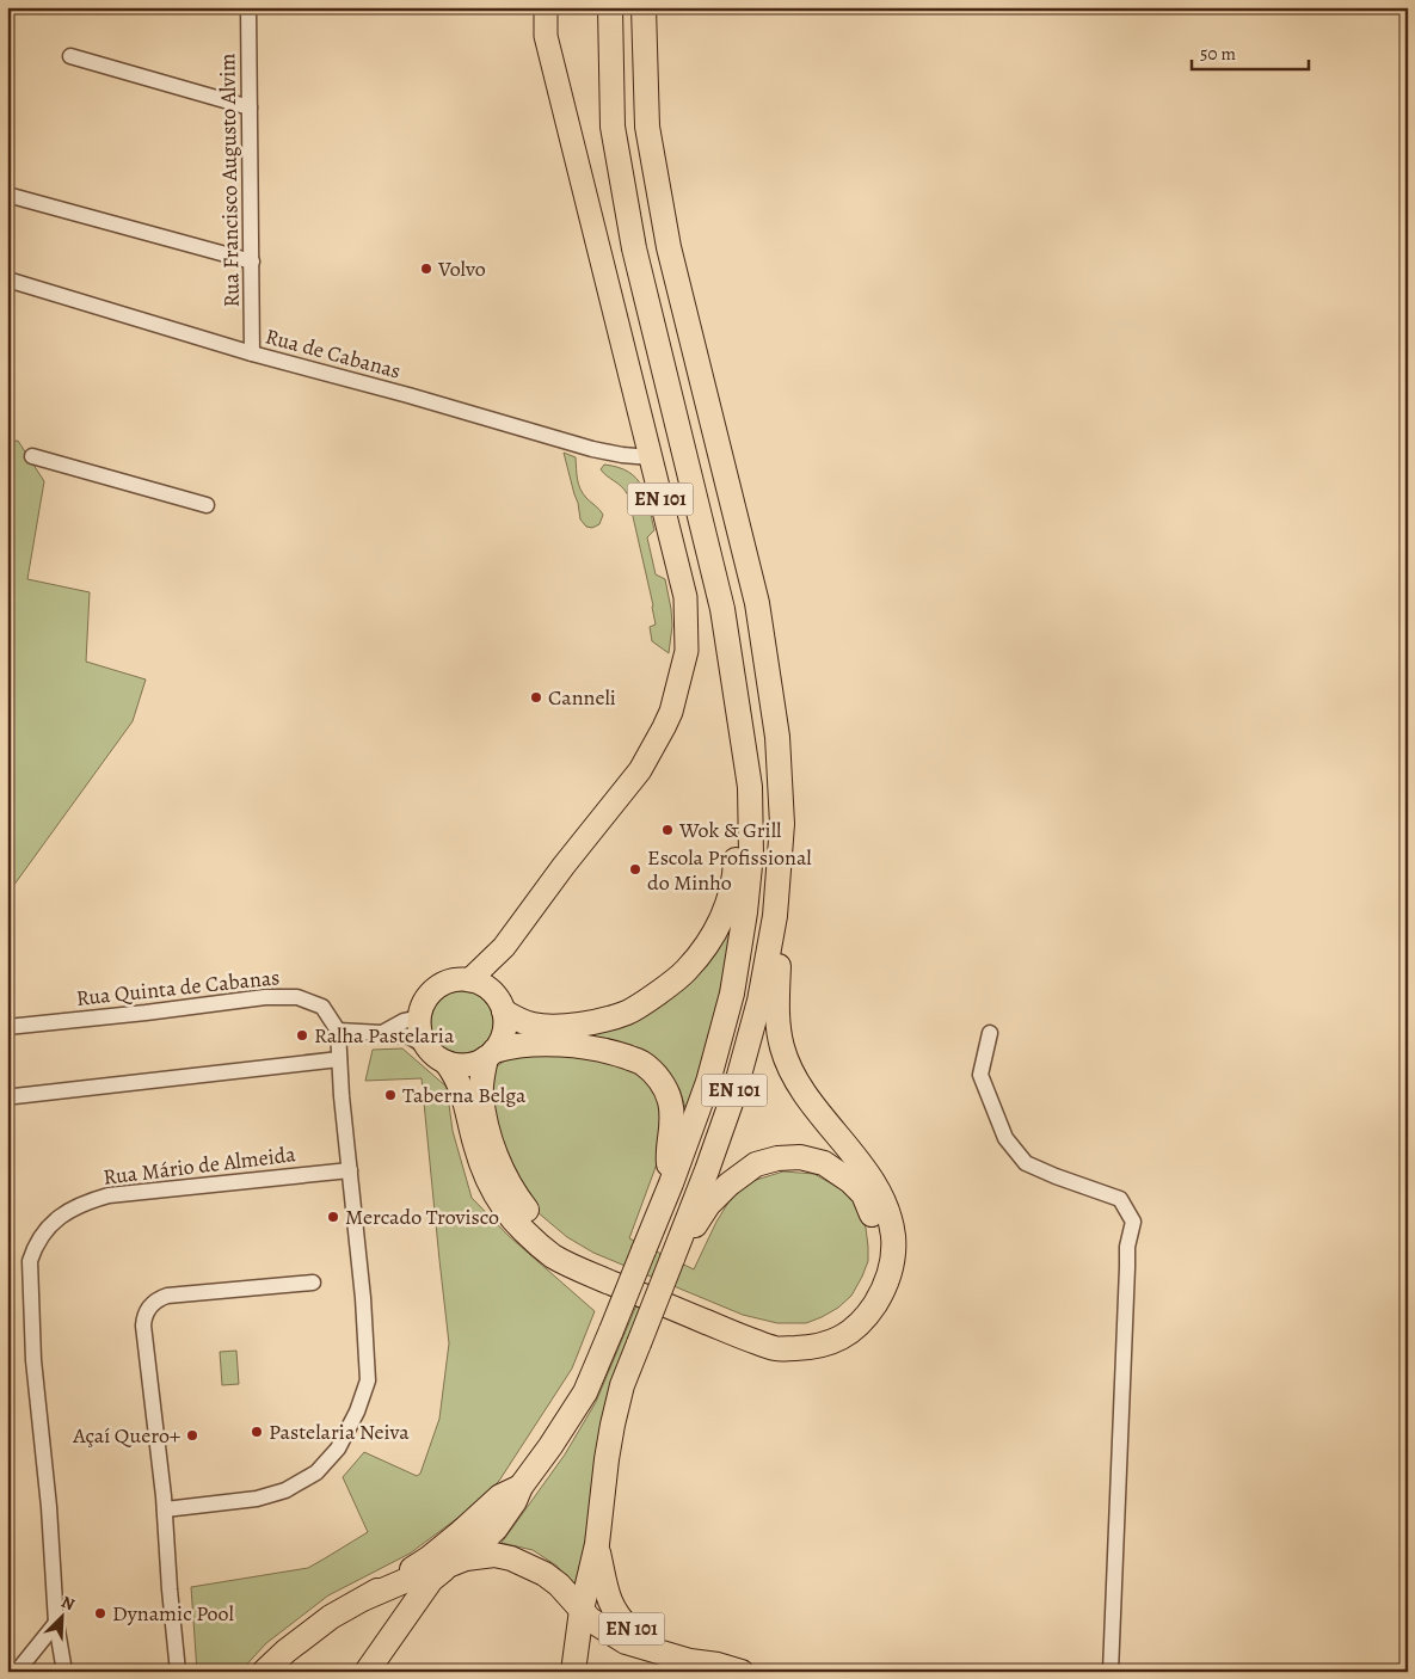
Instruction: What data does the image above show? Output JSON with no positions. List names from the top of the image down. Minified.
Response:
{"streets":{"highway":["EN 101"],"street":["Rua Francisco Augusto Alvim","Rua de Cabanas","Rua Quinta de Cabanas","Rua Mário de Almeida"]},"crossings":[["Rua Francisco Augusto Alvim","Rua de Cabanas"],["Rua de Cabanas","EN 101"]],"places":["Volvo","Canneli","Wok & Grill","Escola Profissional do Minho","Ralha Pastelaria","Taberna Belga","Mercado Trovisco","Pastelaria Neiva","Açaí Quero+","Dynamic Pool"],"scale_bar":"50 m","north":"top right"}
